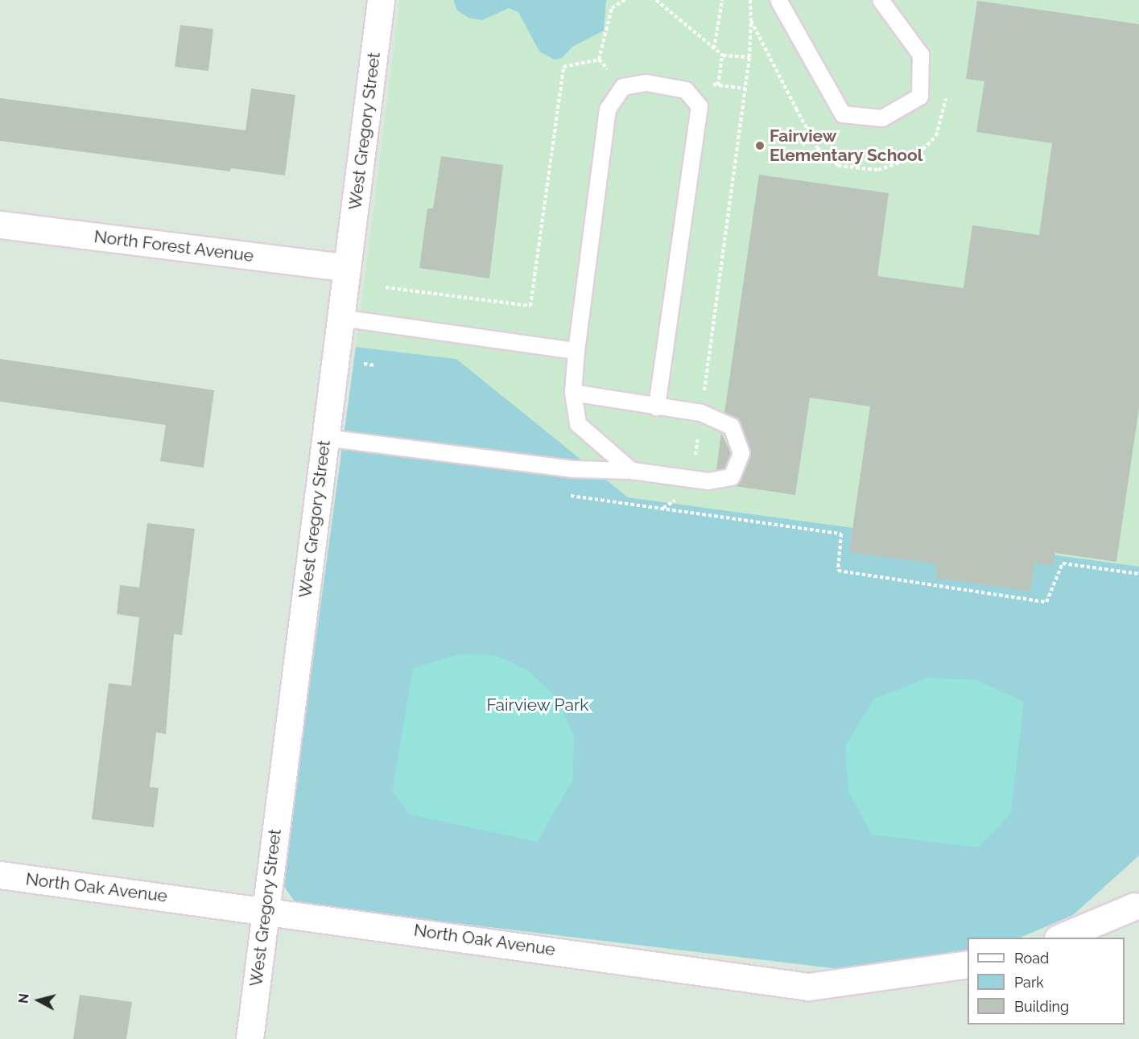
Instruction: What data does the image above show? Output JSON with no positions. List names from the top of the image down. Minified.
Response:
{"streets":{"street":["West Gregory Street","North Forest Avenue","North Oak Avenue"]},"crossings":[["West Gregory Street","North Forest Avenue"],["West Gregory Street","North Oak Avenue"]],"parks":["Fairview Park"],"places":["Fairview Elementary School"],"legend":["Road","Park","Building"],"north":"left"}
